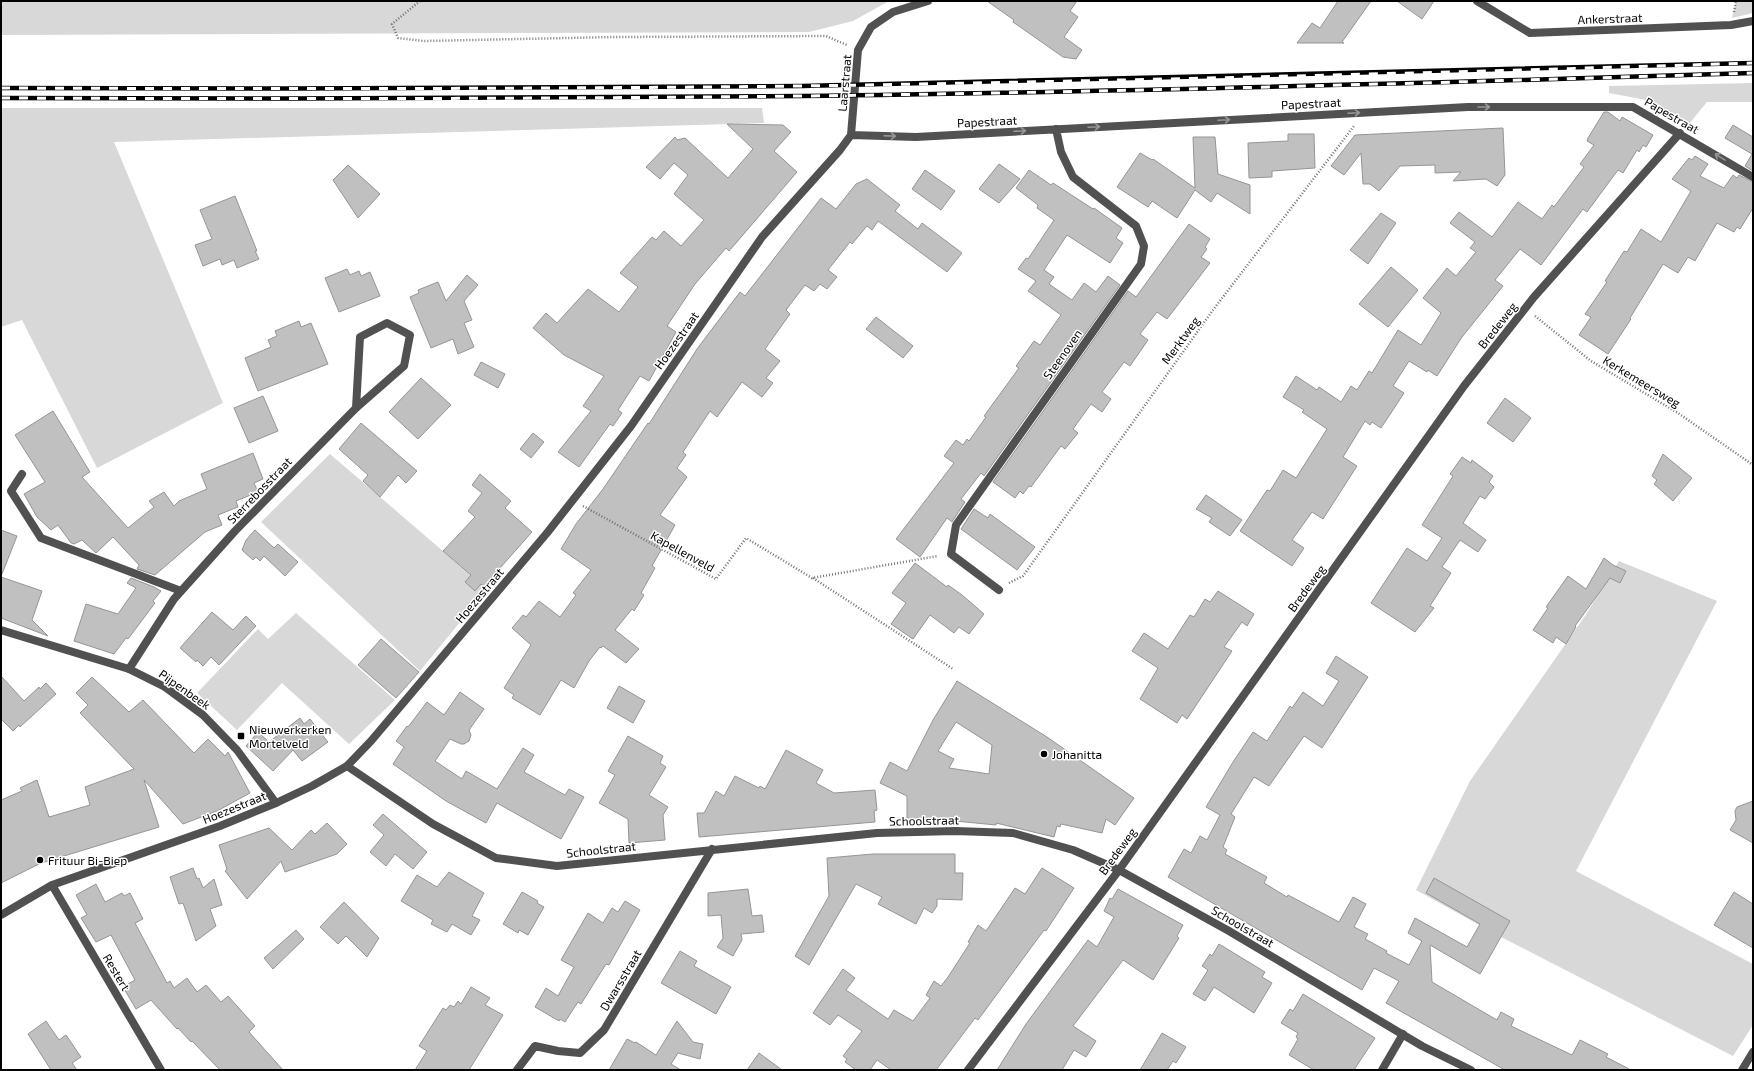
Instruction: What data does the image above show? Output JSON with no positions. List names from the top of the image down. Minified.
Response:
{"streets":{"street":["Ankerstraat","Laarstraat","Papestraat","Bredeweg","Hoezestraat","Steenoven","Sterrebosstraat","Pijpenbeek","Schoolstraat","Restert","Dwarsstraat"],"path":["Merktweg","Kerkemeersweg","Kapellenveld"]},"crossings":[["Laarstraat","Papestraat"],["Laarstraat","Hoezestraat"],["Papestraat","Bredeweg"],["Papestraat","Hoezestraat"],["Papestraat","Merktweg"],["Papestraat","Steenoven"],["Bredeweg","Kerkemeersweg"],["Bredeweg","Schoolstraat"],["Hoezestraat","Kapellenveld"],["Hoezestraat","Pijpenbeek"],["Hoezestraat","Schoolstraat"],["Hoezestraat","Restert"],["Sterrebosstraat","Pijpenbeek"],["Schoolstraat","Dwarsstraat"]],"one_way":["Papestraat"],"places":{"transit":["Nieuwerkerken Mortelveld"],"other":["Johanitta","Frituur Bi-Biep"]}}
